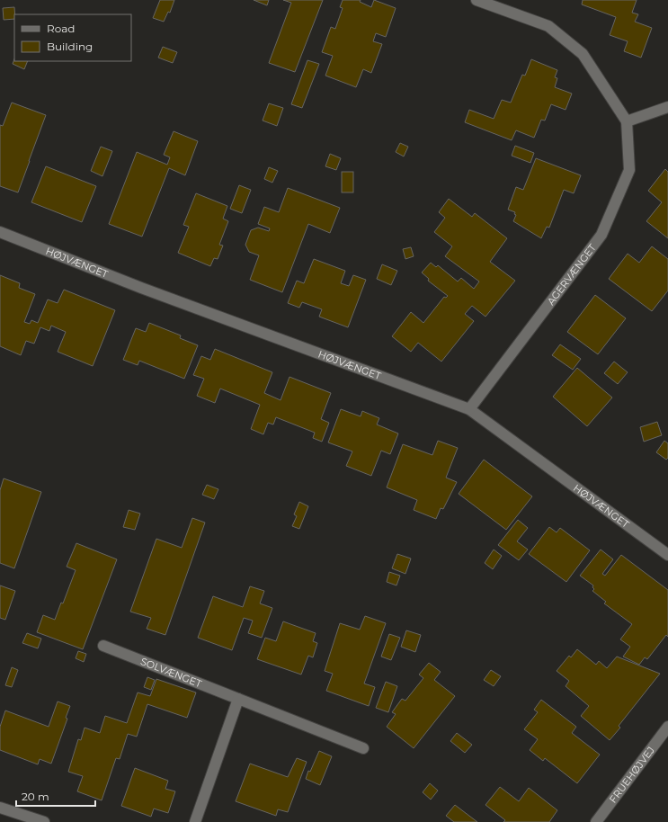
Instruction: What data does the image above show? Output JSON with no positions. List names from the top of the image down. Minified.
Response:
{"streets":{"street":["HØJVÆNGET","AGERVÆNGET","SOLVÆNGET","FRUEHØJVEJ"]},"crossings":[["HØJVÆNGET","AGERVÆNGET"]],"legend":["Road","Building"],"scale_bar":"20 m"}
